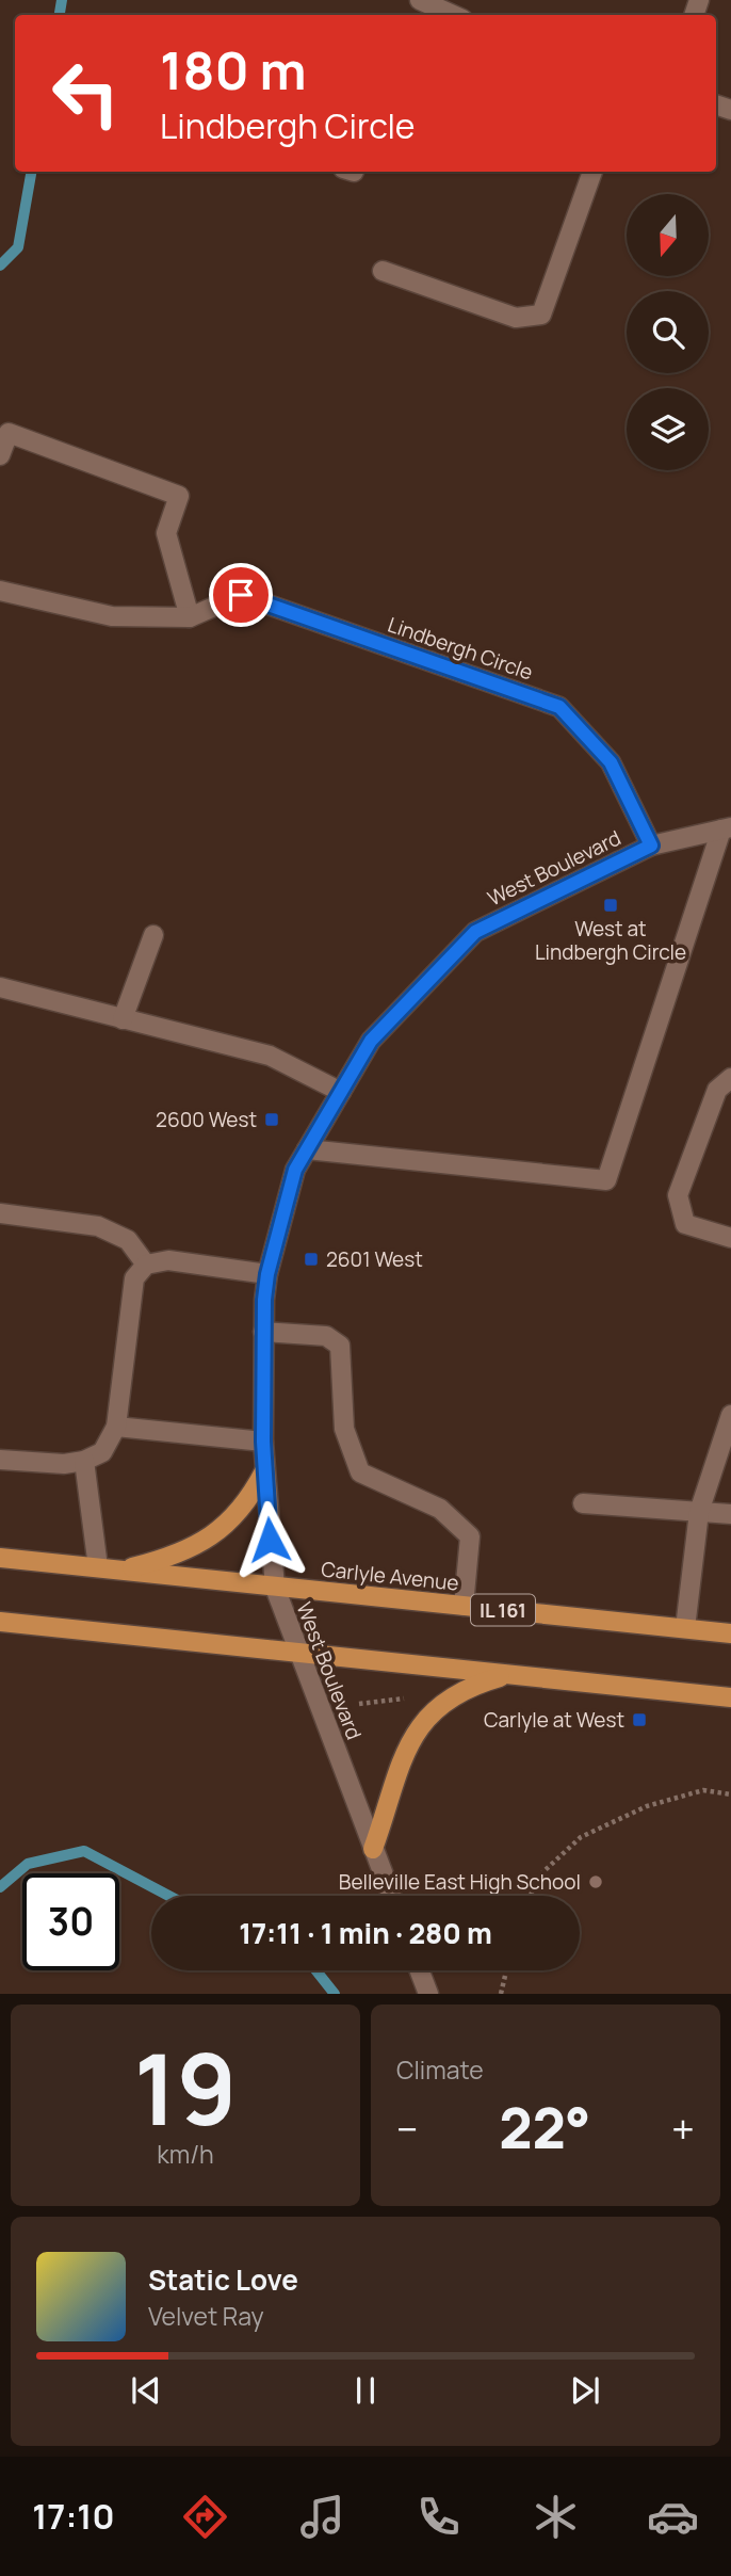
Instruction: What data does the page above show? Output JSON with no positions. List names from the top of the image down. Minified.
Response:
{"streets":{"main road":["Carlyle Avenue","IL 161"],"street":["Lindbergh Circle","West Boulevard"]},"crossings":[["Lindbergh Circle","West Boulevard"],["West Boulevard","Carlyle Avenue"]],"places":{"transit":["West at Lindbergh Circle","2600 West","2601 West","Carlyle at West"],"other":["Belleville East High School"]},"north":"bottom","page":{"turn":["180 m","Lindbergh Circle"],"limit":"30","trip":"17:11 · 1 min · 280 m","tile":[["19","km/h"],"Climate"],"heat":["−","22°","+"],"song":["Static Love","Velvet Ray"],"tabs":"17:10"}}
